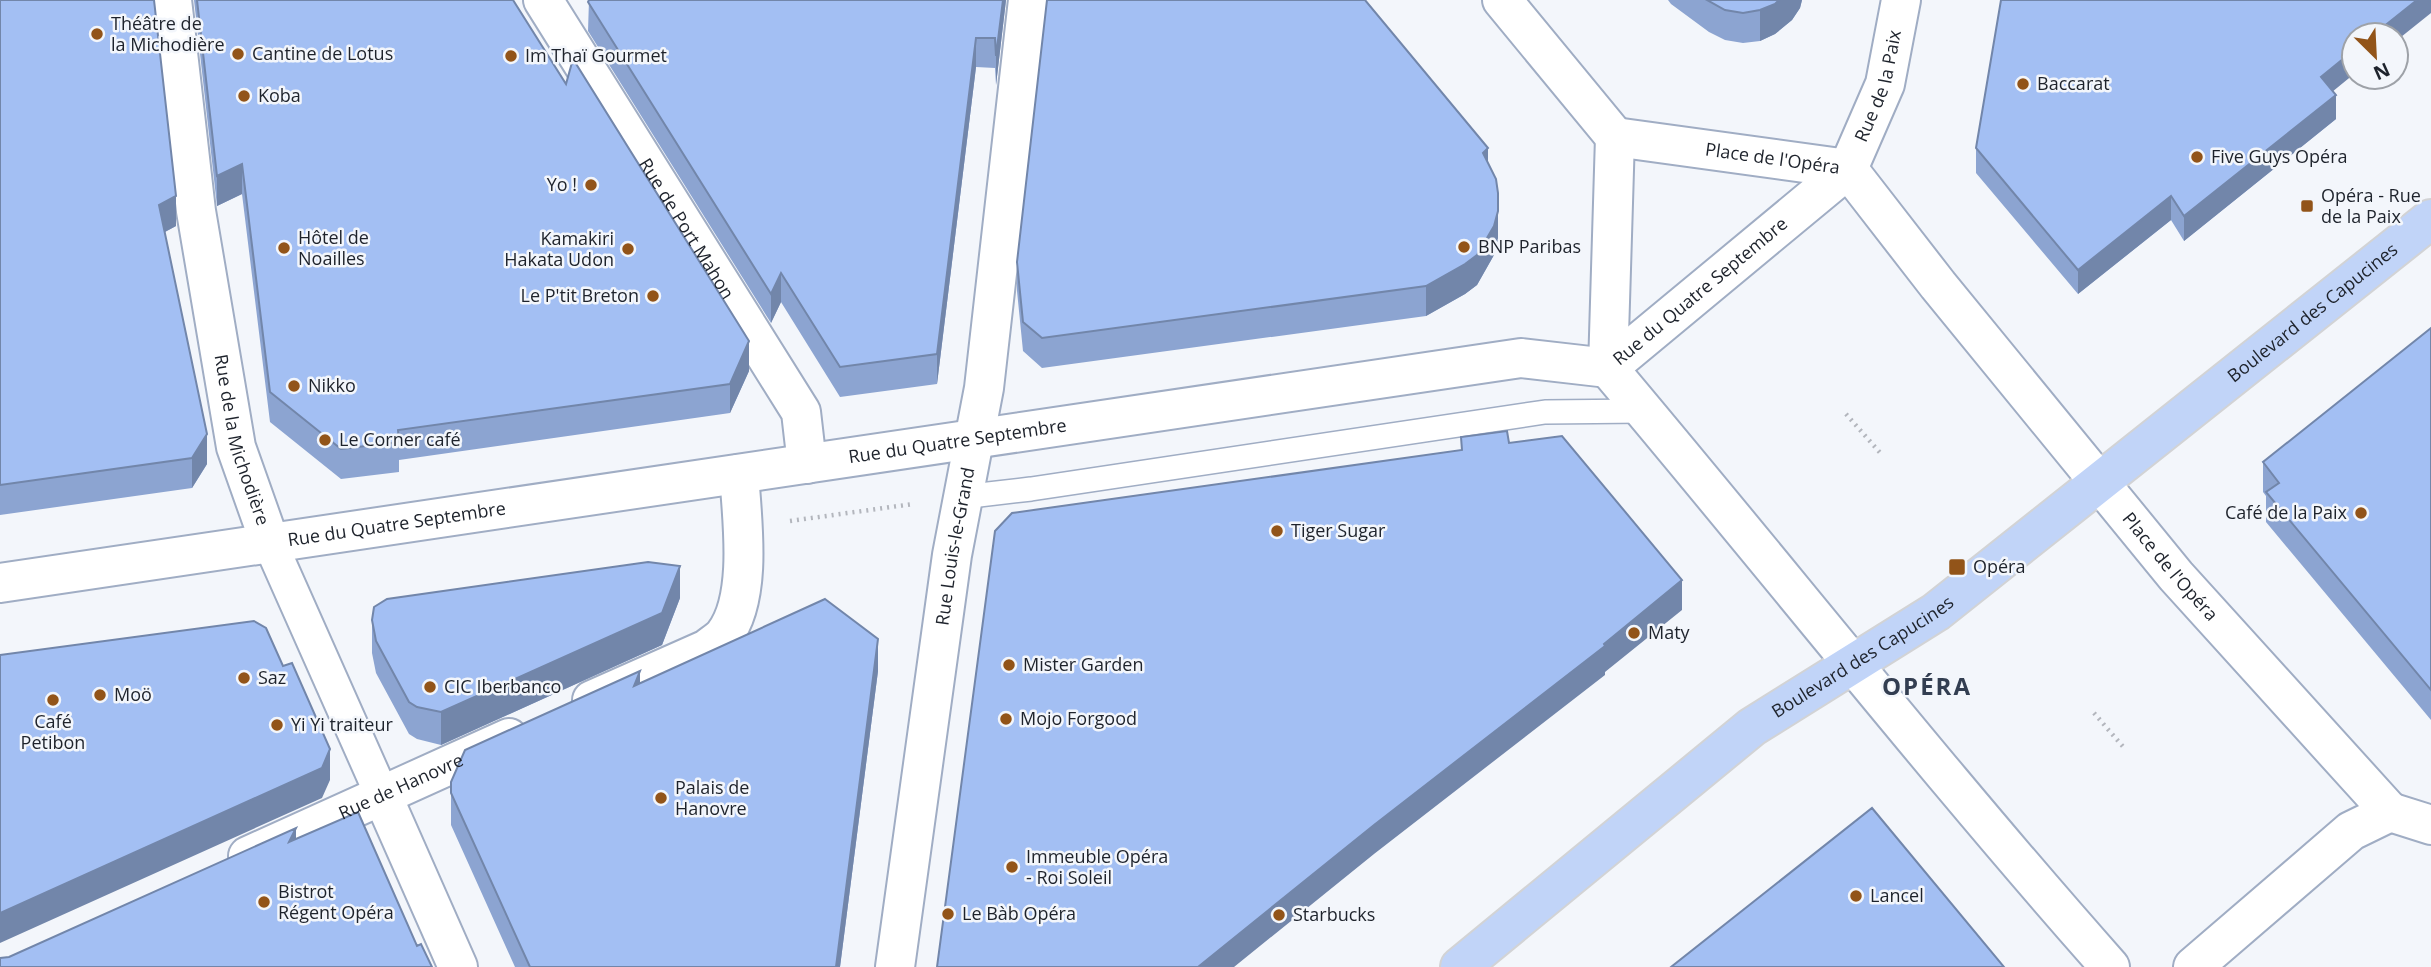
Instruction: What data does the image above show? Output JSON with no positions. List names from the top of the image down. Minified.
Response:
{"streets":{"main road":["Rue de la Paix","Place de l'Opéra","Rue de Port Mahon","Rue du Quatre Septembre","Boulevard des Capucines","Rue de la Michodière","Rue Louis-le-Grand","Rue de Hanovre"]},"crossings":[["Rue de la Paix","Place de l'Opéra"],["Rue de la Paix","Rue du Quatre Septembre"],["Place de l'Opéra","Rue du Quatre Septembre"],["Place de l'Opéra","Boulevard des Capucines"],["Rue de Port Mahon","Rue du Quatre Septembre"],["Rue du Quatre Septembre","Rue de la Michodière"],["Rue du Quatre Septembre","Rue Louis-le-Grand"],["Rue du Quatre Septembre","Rue de Hanovre"],["Rue de la Michodière","Rue de Hanovre"]],"districts":["OPÉRA"],"places":{"other":["Théâtre de la Michodière","Cantine de Lotus","Im Thaï Gourmet","Baccarat","Koba","Five Guys Opéra","Yo !","BNP Paribas","Hôtel de Noailles","Kamakiri Hakata Udon","Le P'tit Breton","Nikko","Le Corner café","Café de la Paix","Tiger Sugar","Maty","Mister Garden","Saz","CIC Iberbanco","Moö","Café Petibon","Mojo Forgood","Yi Yi traiteur","Palais de Hanovre","Immeuble Opéra - Roi Soleil","Lancel","Bistrot Régent Opéra","Le Bàb Opéra","Starbucks"],"transit":["Opéra - Rue de la Paix","Opéra"]},"north":"bottom right"}
